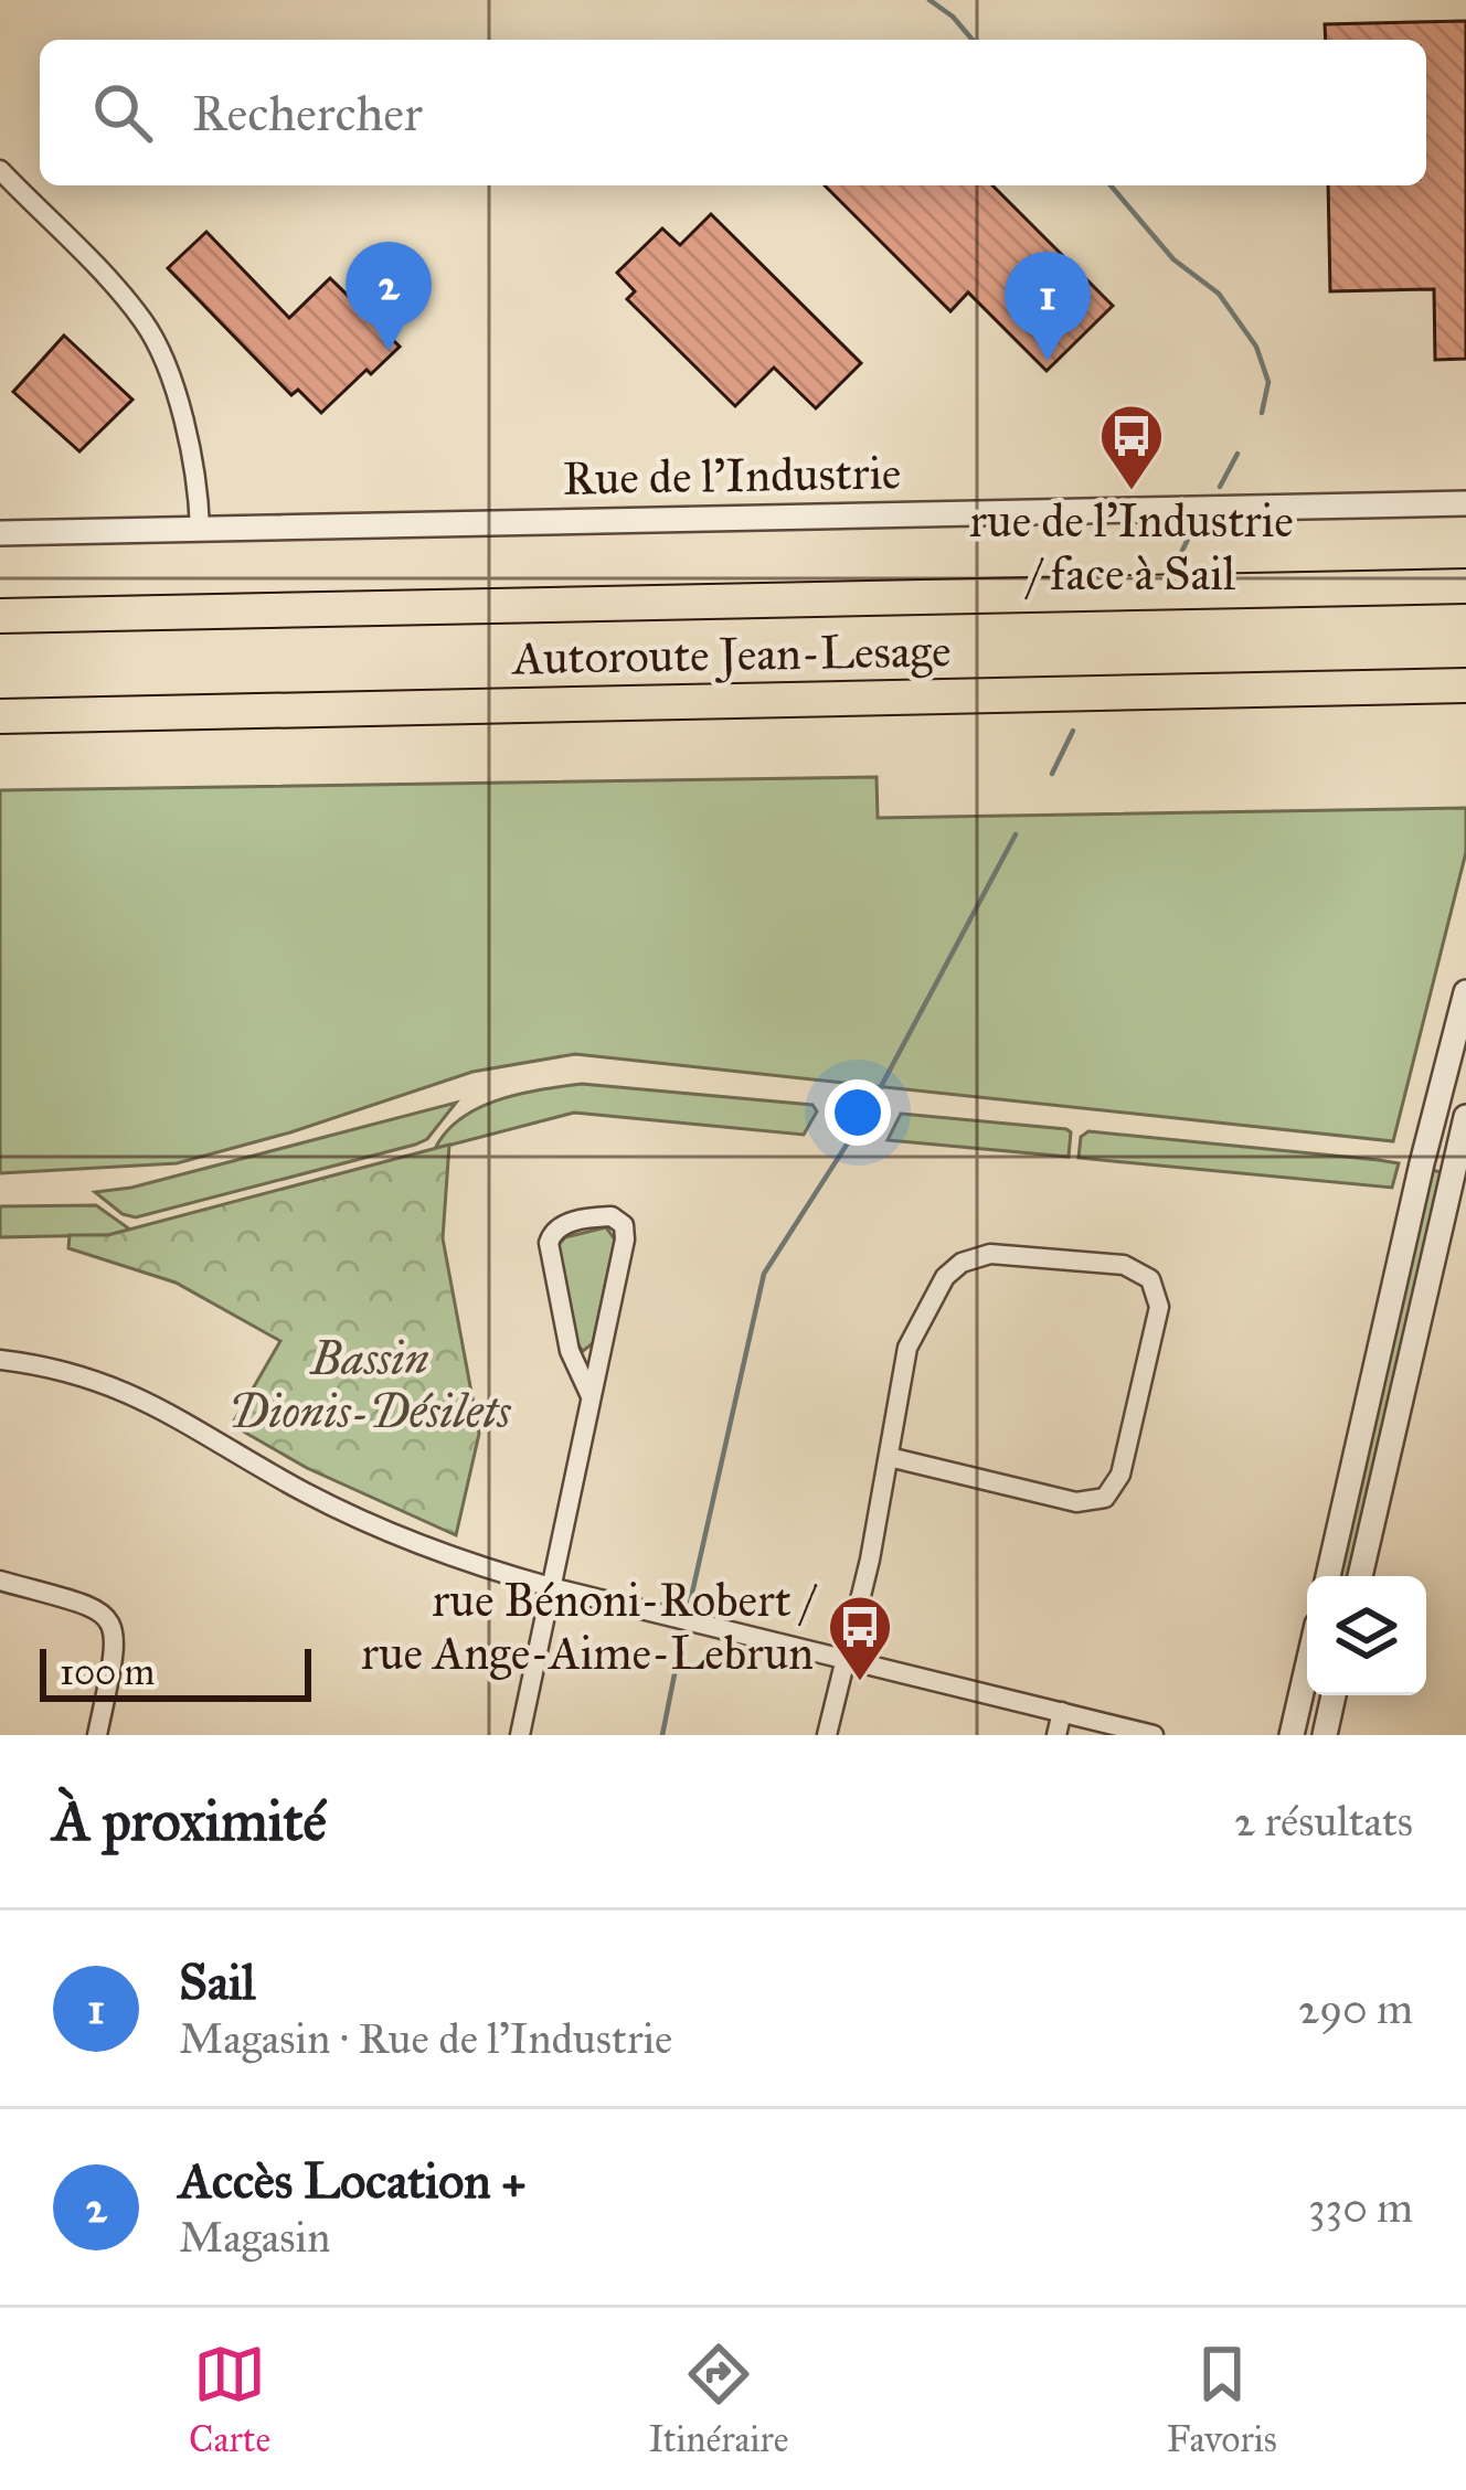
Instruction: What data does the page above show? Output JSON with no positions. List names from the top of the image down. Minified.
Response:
{"streets":{"highway":["Autoroute Jean-Lesage"],"street":["Rue de l'Industrie"]},"parks":["Bassin Dionis-Désilets"],"places":{"bus stop":["rue de l'Industrie / face à Sail","rue Bénoni-Robert / rue Ange-Aime-Lebrun"]},"scale_bar":"100 m","page":{"search":"Rechercher","pins":["2","1"],"scale":"100 m","heading":["À proximité","2 résultats"],"list":[{"mark":"1","name":"Sail","note":"Magasin · Rue de l'Industrie","value":"290 m"},{"mark":"2","name":"Accès Location +","note":"Magasin","value":"330 m"}],"nav":["Carte","Itinéraire","Favoris"]}}
